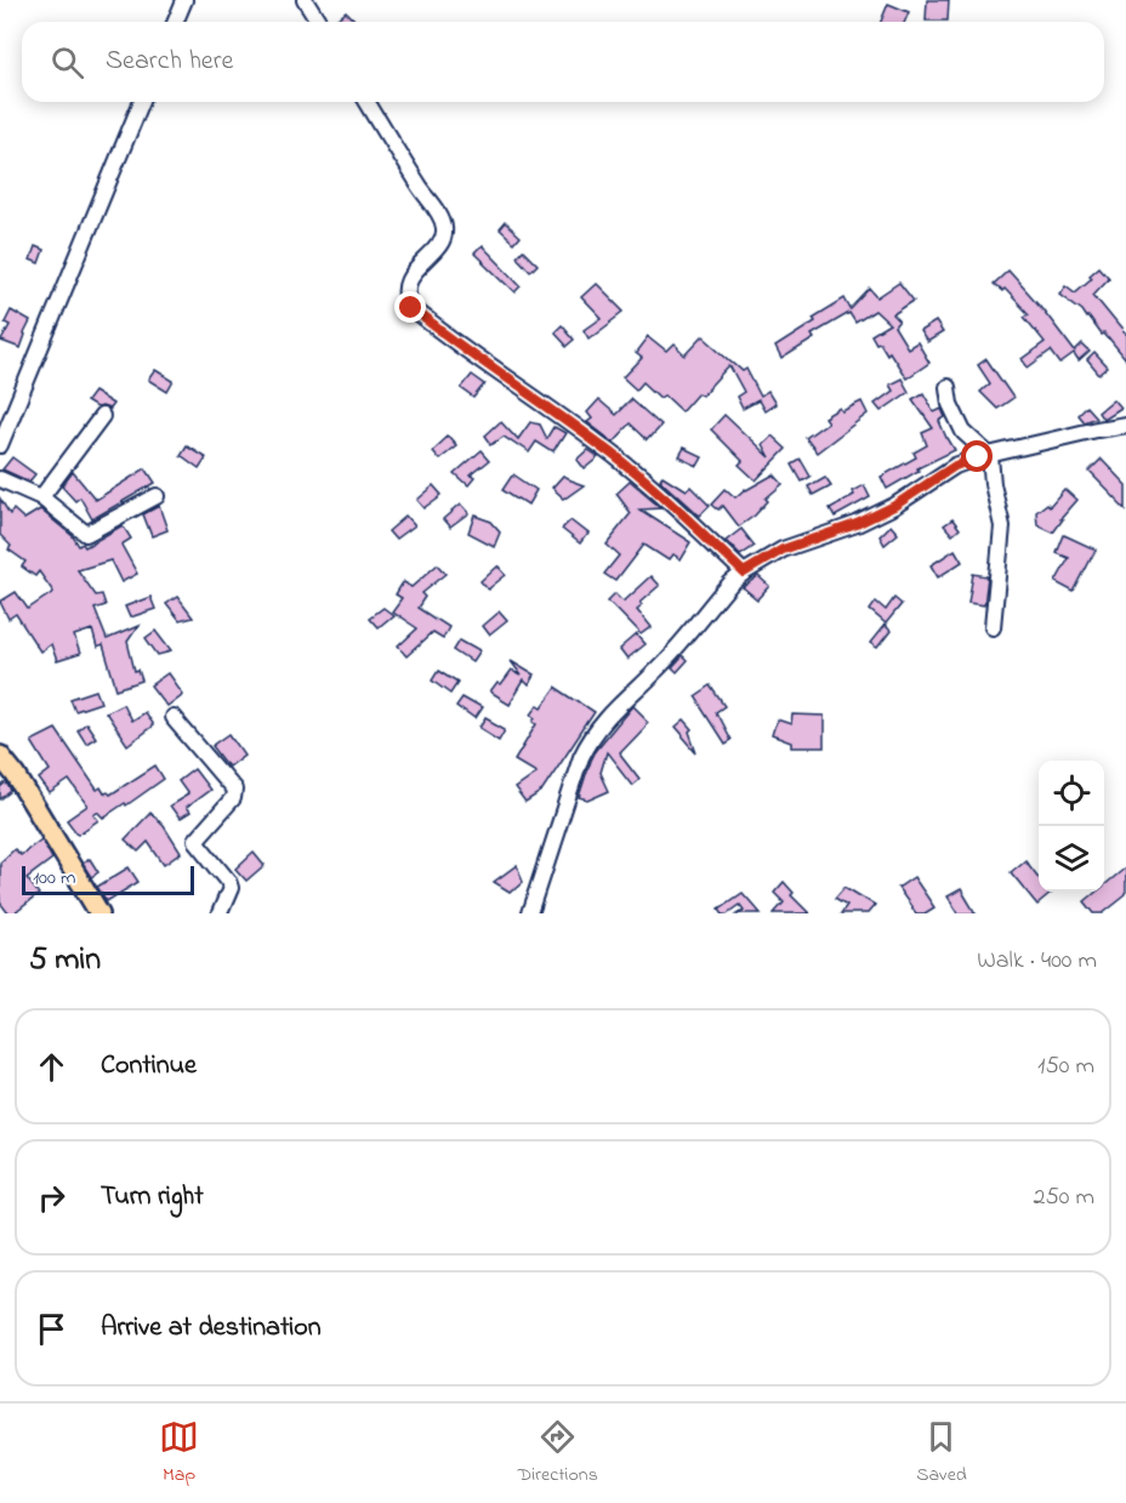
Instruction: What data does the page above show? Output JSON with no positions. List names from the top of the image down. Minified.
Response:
{"scale_bar":"100 m","page":{"search":"Search here","scale":"100 m","heading":["5 min","Walk · 400 m"],"list":[["Continue","150 m"],["Turn right","250 m"],"Arrive at destination"],"nav":["Map","Directions","Saved"]}}
